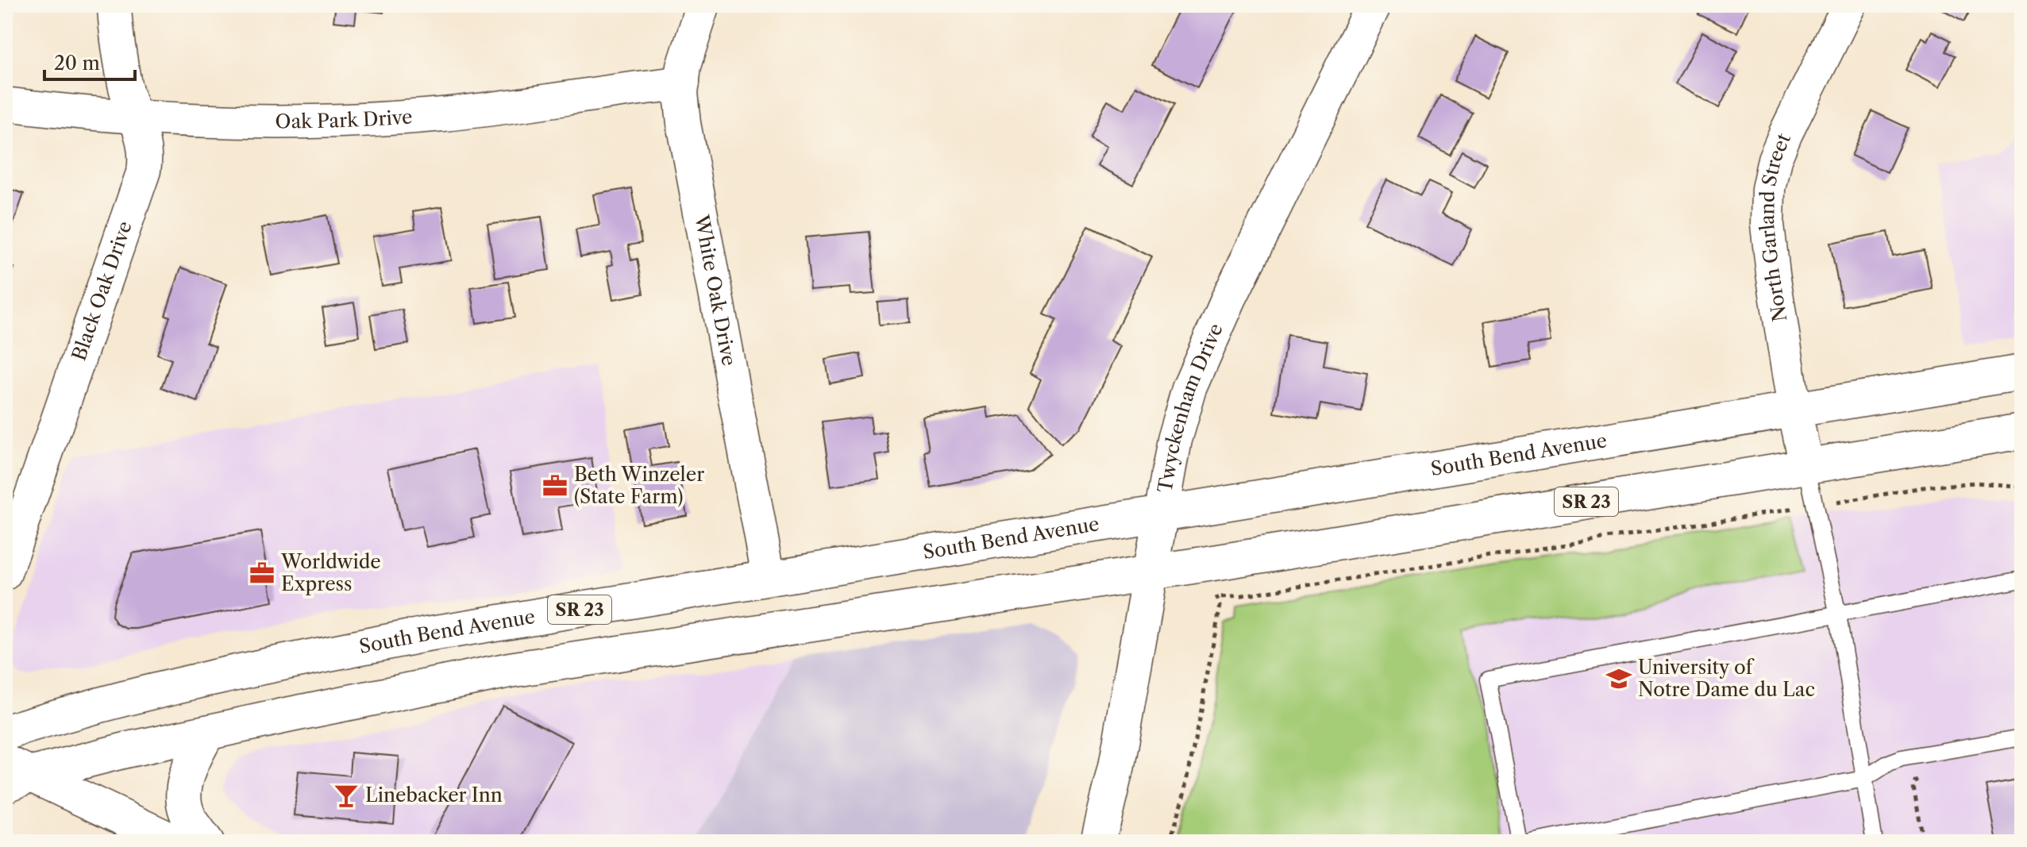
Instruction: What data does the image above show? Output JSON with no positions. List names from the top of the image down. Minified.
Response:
{"streets":{"main road":["Twyckenham Drive","South Bend Avenue","SR 23"],"street":["Oak Park Drive","North Garland Street","White Oak Drive","Black Oak Drive"]},"crossings":[["Oak Park Drive","White Oak Drive"],["Oak Park Drive","Black Oak Drive"],["North Garland Street","South Bend Avenue"],["North Garland Street","SR 23"],["White Oak Drive","South Bend Avenue"],["Twyckenham Drive","South Bend Avenue"],["Twyckenham Drive","SR 23"]],"places":{"office":["Beth Winzeler (State Farm)","Worldwide Express"],"school or university":["University of Notre Dame du Lac"],"bar":["Linebacker Inn"]},"scale_bar":"20 m"}
